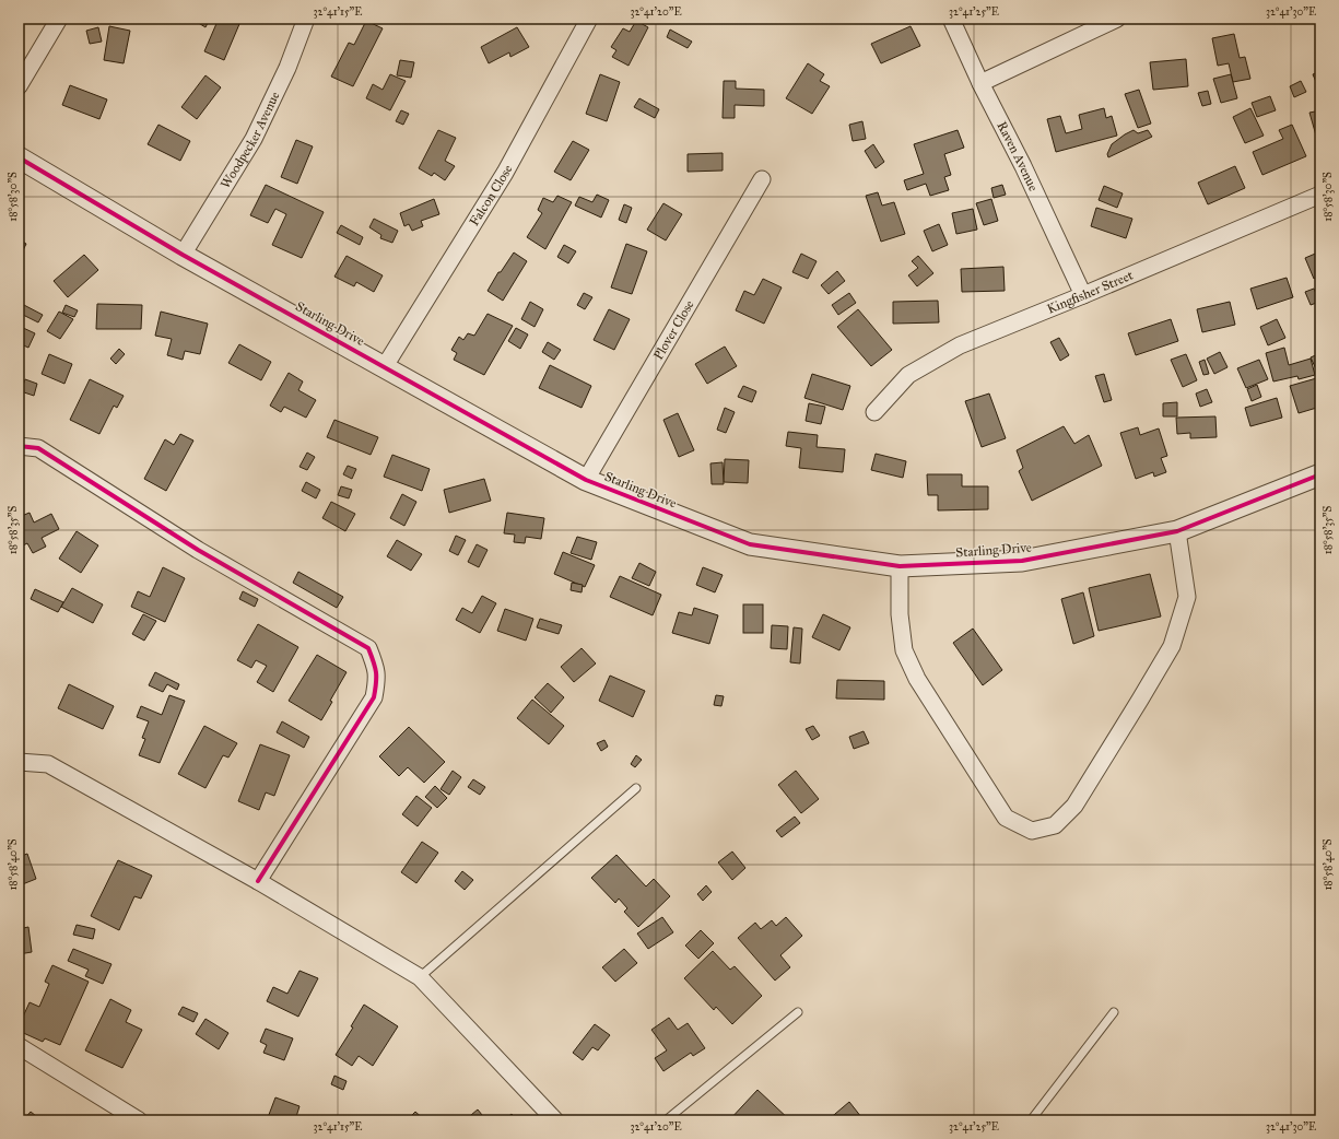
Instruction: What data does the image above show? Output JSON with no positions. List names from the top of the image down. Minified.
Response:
{"streets":{"street":["Woodpecker Avenue","Raven Avenue","Falcon Close","Kingfisher Street","Starling Drive","Plover Close"]},"crossings":[["Woodpecker Avenue","Starling Drive"],["Raven Avenue","Kingfisher Street"],["Falcon Close","Starling Drive"],["Starling Drive","Plover Close"]],"coordinates":["32°41'15\"E","32°41'20\"E","32°41'25\"E","32°41'30\"E","18°58'30\"S","18°58'35\"S","18°58'40\"S"]}
